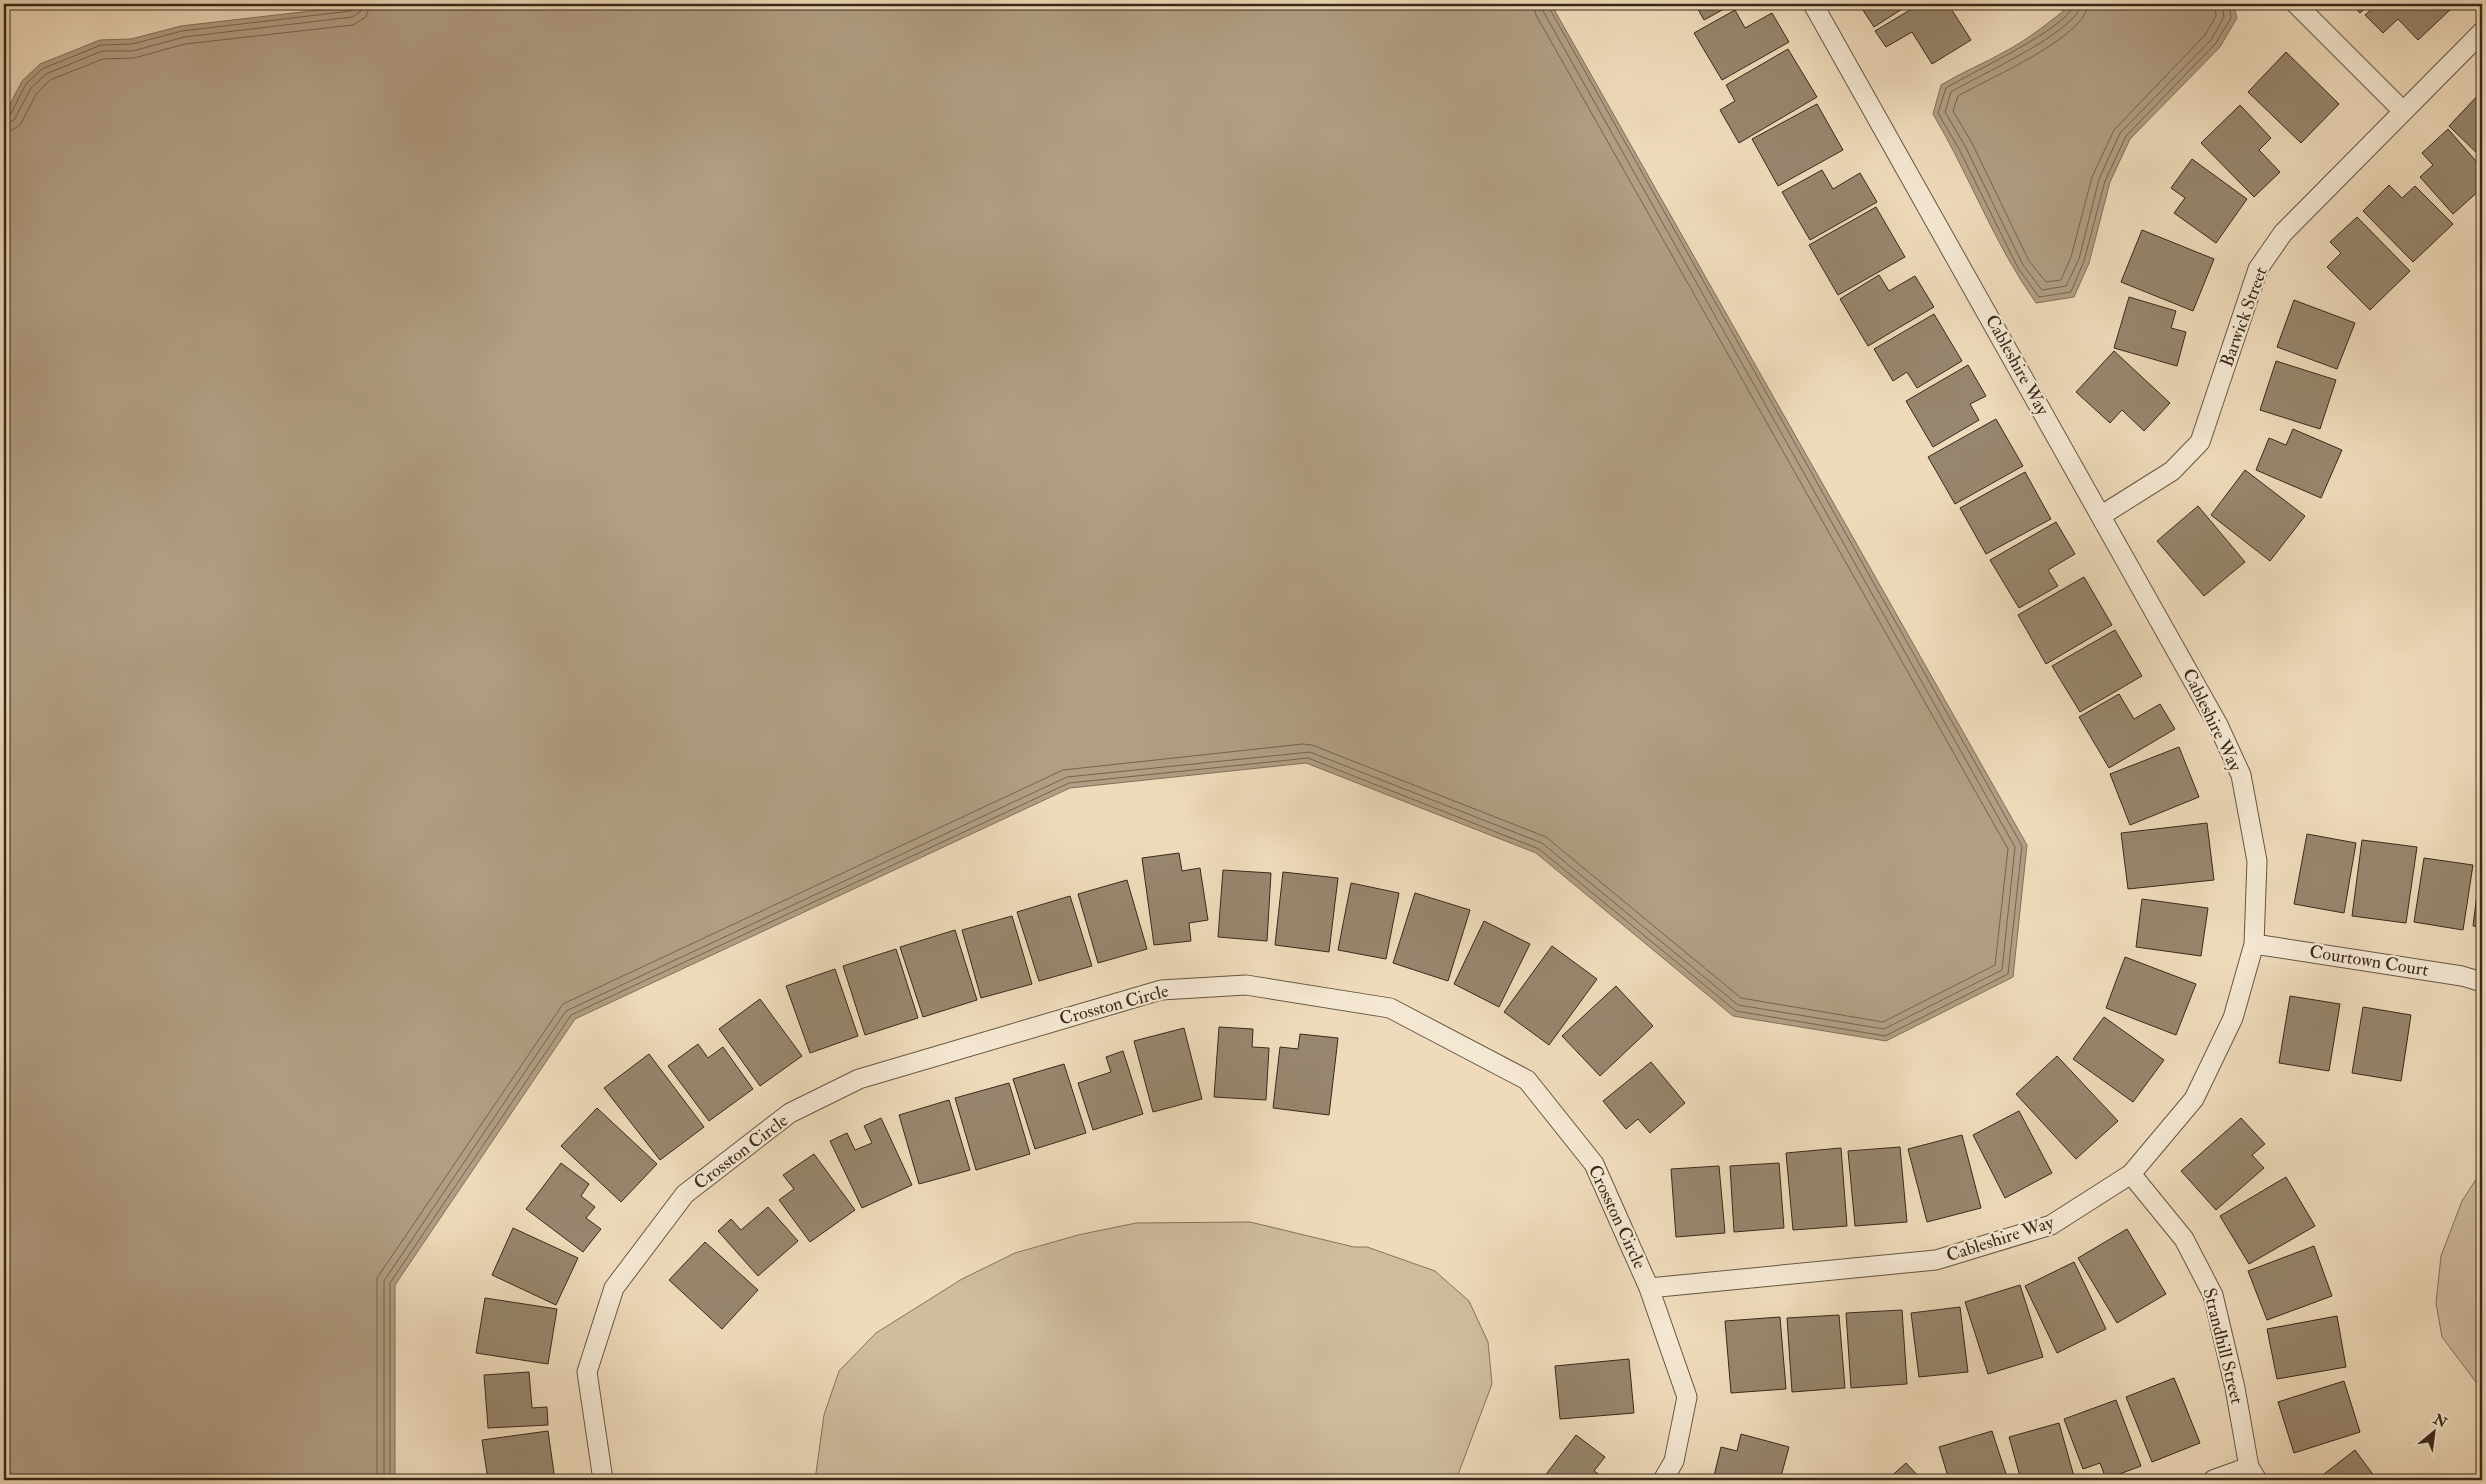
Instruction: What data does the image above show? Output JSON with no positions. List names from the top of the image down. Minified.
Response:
{"streets":{"street":["Barwick Street","Cableshire Way","Courtown Court","Crosston Circle","Strandhill Street"]},"crossings":[["Barwick Street","Cableshire Way"],["Cableshire Way","Courtown Court"],["Cableshire Way","Crosston Circle"],["Cableshire Way","Strandhill Street"]],"north":"top right"}
